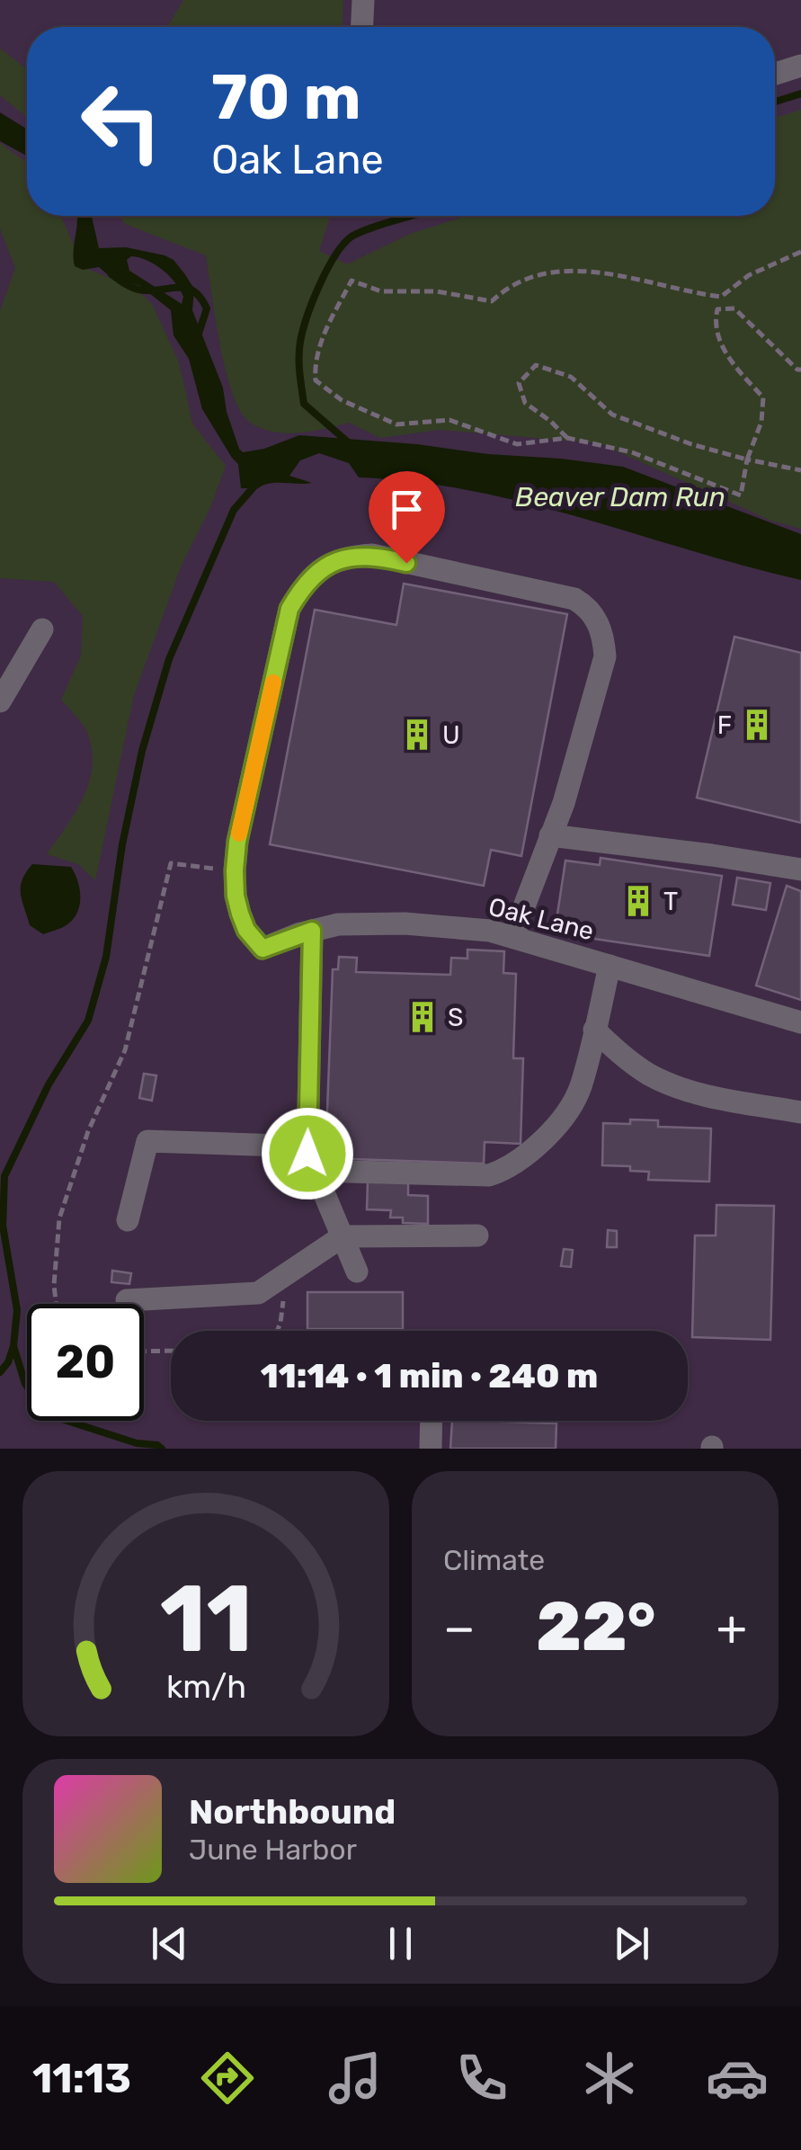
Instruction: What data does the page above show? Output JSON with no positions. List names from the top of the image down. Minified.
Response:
{"streets":{"street":["Oak Lane"]},"water":["Beaver Dam Run"],"places":{"building":["F","U","T","S"]},"page":{"turn":["70 m","Oak Lane"],"limit":"20","trip":"11:14 · 1 min · 240 m","tile":"Climate","heat":["−","22°","+"],"song":["Northbound","June Harbor"],"tabs":"11:13","gauge":["11","km/h"]}}
